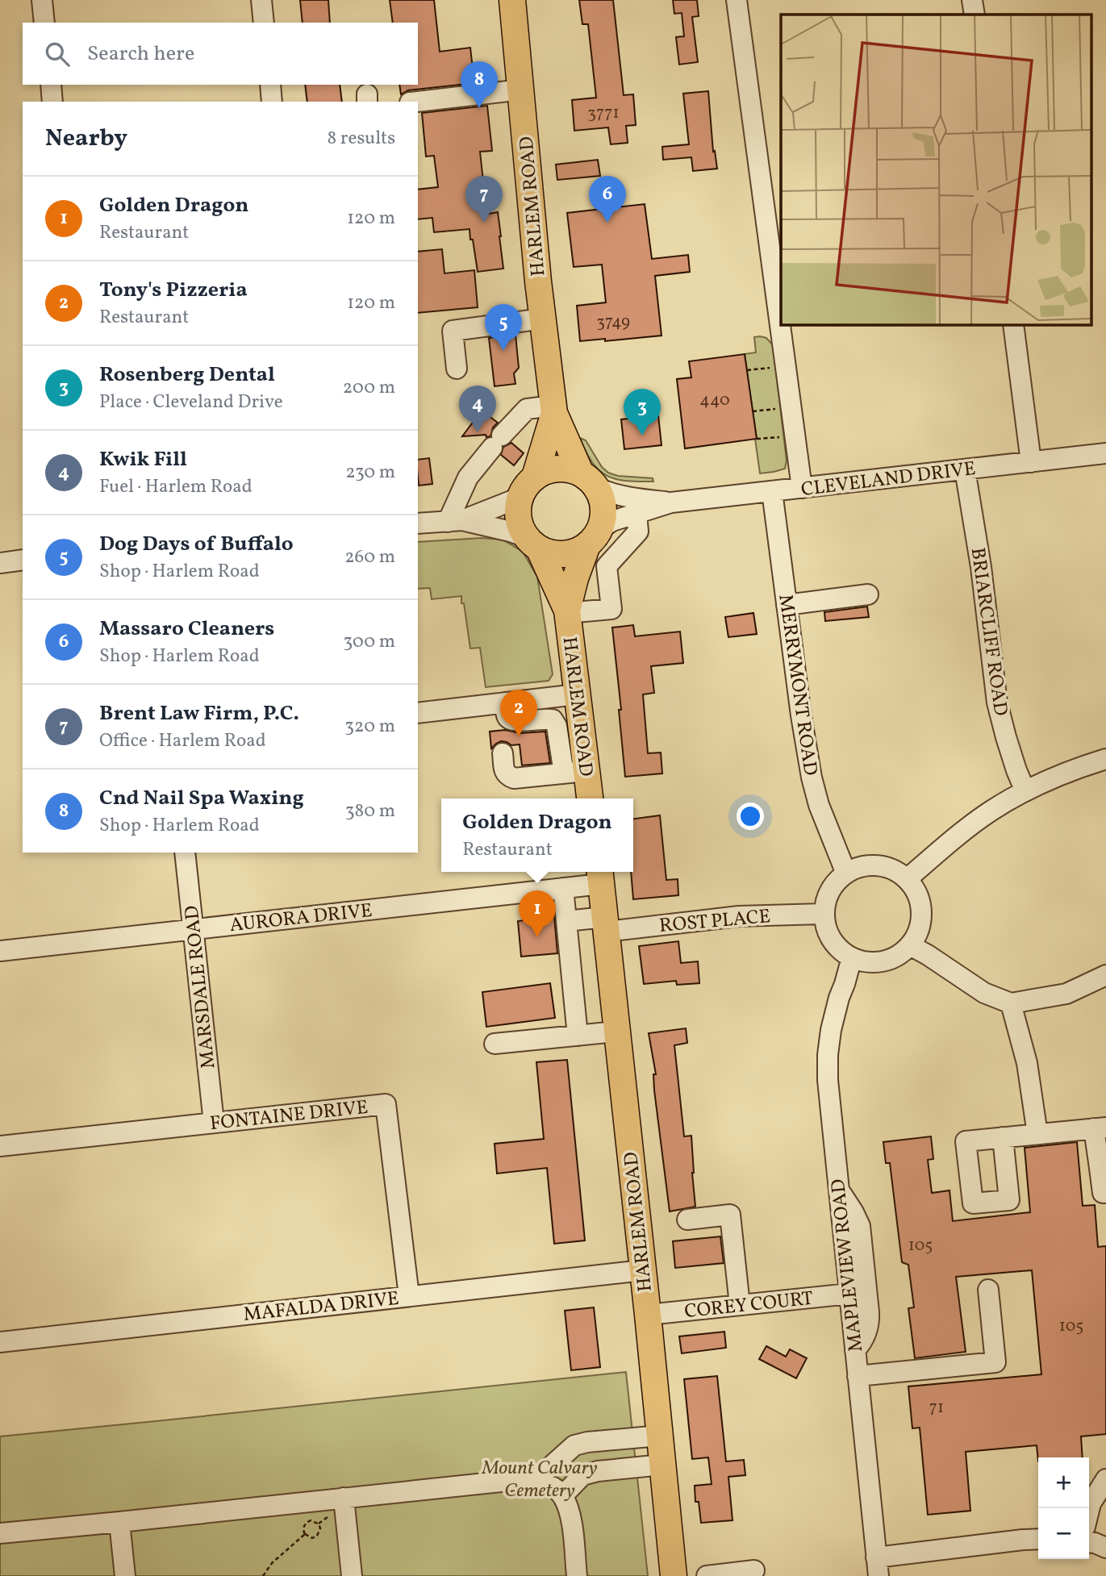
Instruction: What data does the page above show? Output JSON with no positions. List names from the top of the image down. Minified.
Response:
{"streets":{"main road":["HARLEM ROAD"],"street":["CLEVELAND DRIVE","BRIARCLIFF ROAD","MERRYMONT ROAD","AURORA DRIVE","ROST PLACE","MARSDALE ROAD","FONTAINE DRIVE","MAPLEVIEW ROAD","COREY COURT","MAFALDA DRIVE"]},"crossings":[["HARLEM ROAD","CLEVELAND DRIVE"],["HARLEM ROAD","AURORA DRIVE"],["HARLEM ROAD","ROST PLACE"],["HARLEM ROAD","COREY COURT"],["HARLEM ROAD","MAFALDA DRIVE"],["CLEVELAND DRIVE","BRIARCLIFF ROAD"],["CLEVELAND DRIVE","MERRYMONT ROAD"],["MERRYMONT ROAD","ROST PLACE"],["MERRYMONT ROAD","MAPLEVIEW ROAD"],["AURORA DRIVE","MARSDALE ROAD"],["ROST PLACE","MAPLEVIEW ROAD"],["MARSDALE ROAD","FONTAINE DRIVE"],["FONTAINE DRIVE","MAFALDA DRIVE"],["MAPLEVIEW ROAD","COREY COURT"]],"parks":["Mount Calvary Cemetery"],"house_numbers":["3771","3749","440","105","105","71"],"page":{"search":"Search here","pins":["8","6","7","5","4","3","2","1"],"heading":["Nearby","8 results"],"list":[{"mark":"1","name":"Golden Dragon","note":"Restaurant","value":"120 m"},{"mark":"2","name":"Tony's Pizzeria","note":"Restaurant","value":"120 m"},{"mark":"3","name":"Rosenberg Dental","note":"Place · Cleveland Drive","value":"200 m"},{"mark":"4","name":"Kwik Fill","note":"Fuel · Harlem Road","value":"230 m"},{"mark":"5","name":"Dog Days of Buffalo","note":"Shop · Harlem Road","value":"260 m"},{"mark":"6","name":"Massaro Cleaners","note":"Shop · Harlem Road","value":"300 m"},{"mark":"7","name":"Brent Law Firm, P.C.","note":"Office · Harlem Road","value":"320 m"},{"mark":"8","name":"Cnd Nail Spa Waxing","note":"Shop · Harlem Road","value":"380 m"}],"popup":["Golden Dragon","Restaurant"],"map_buttons":["+","−"]}}
